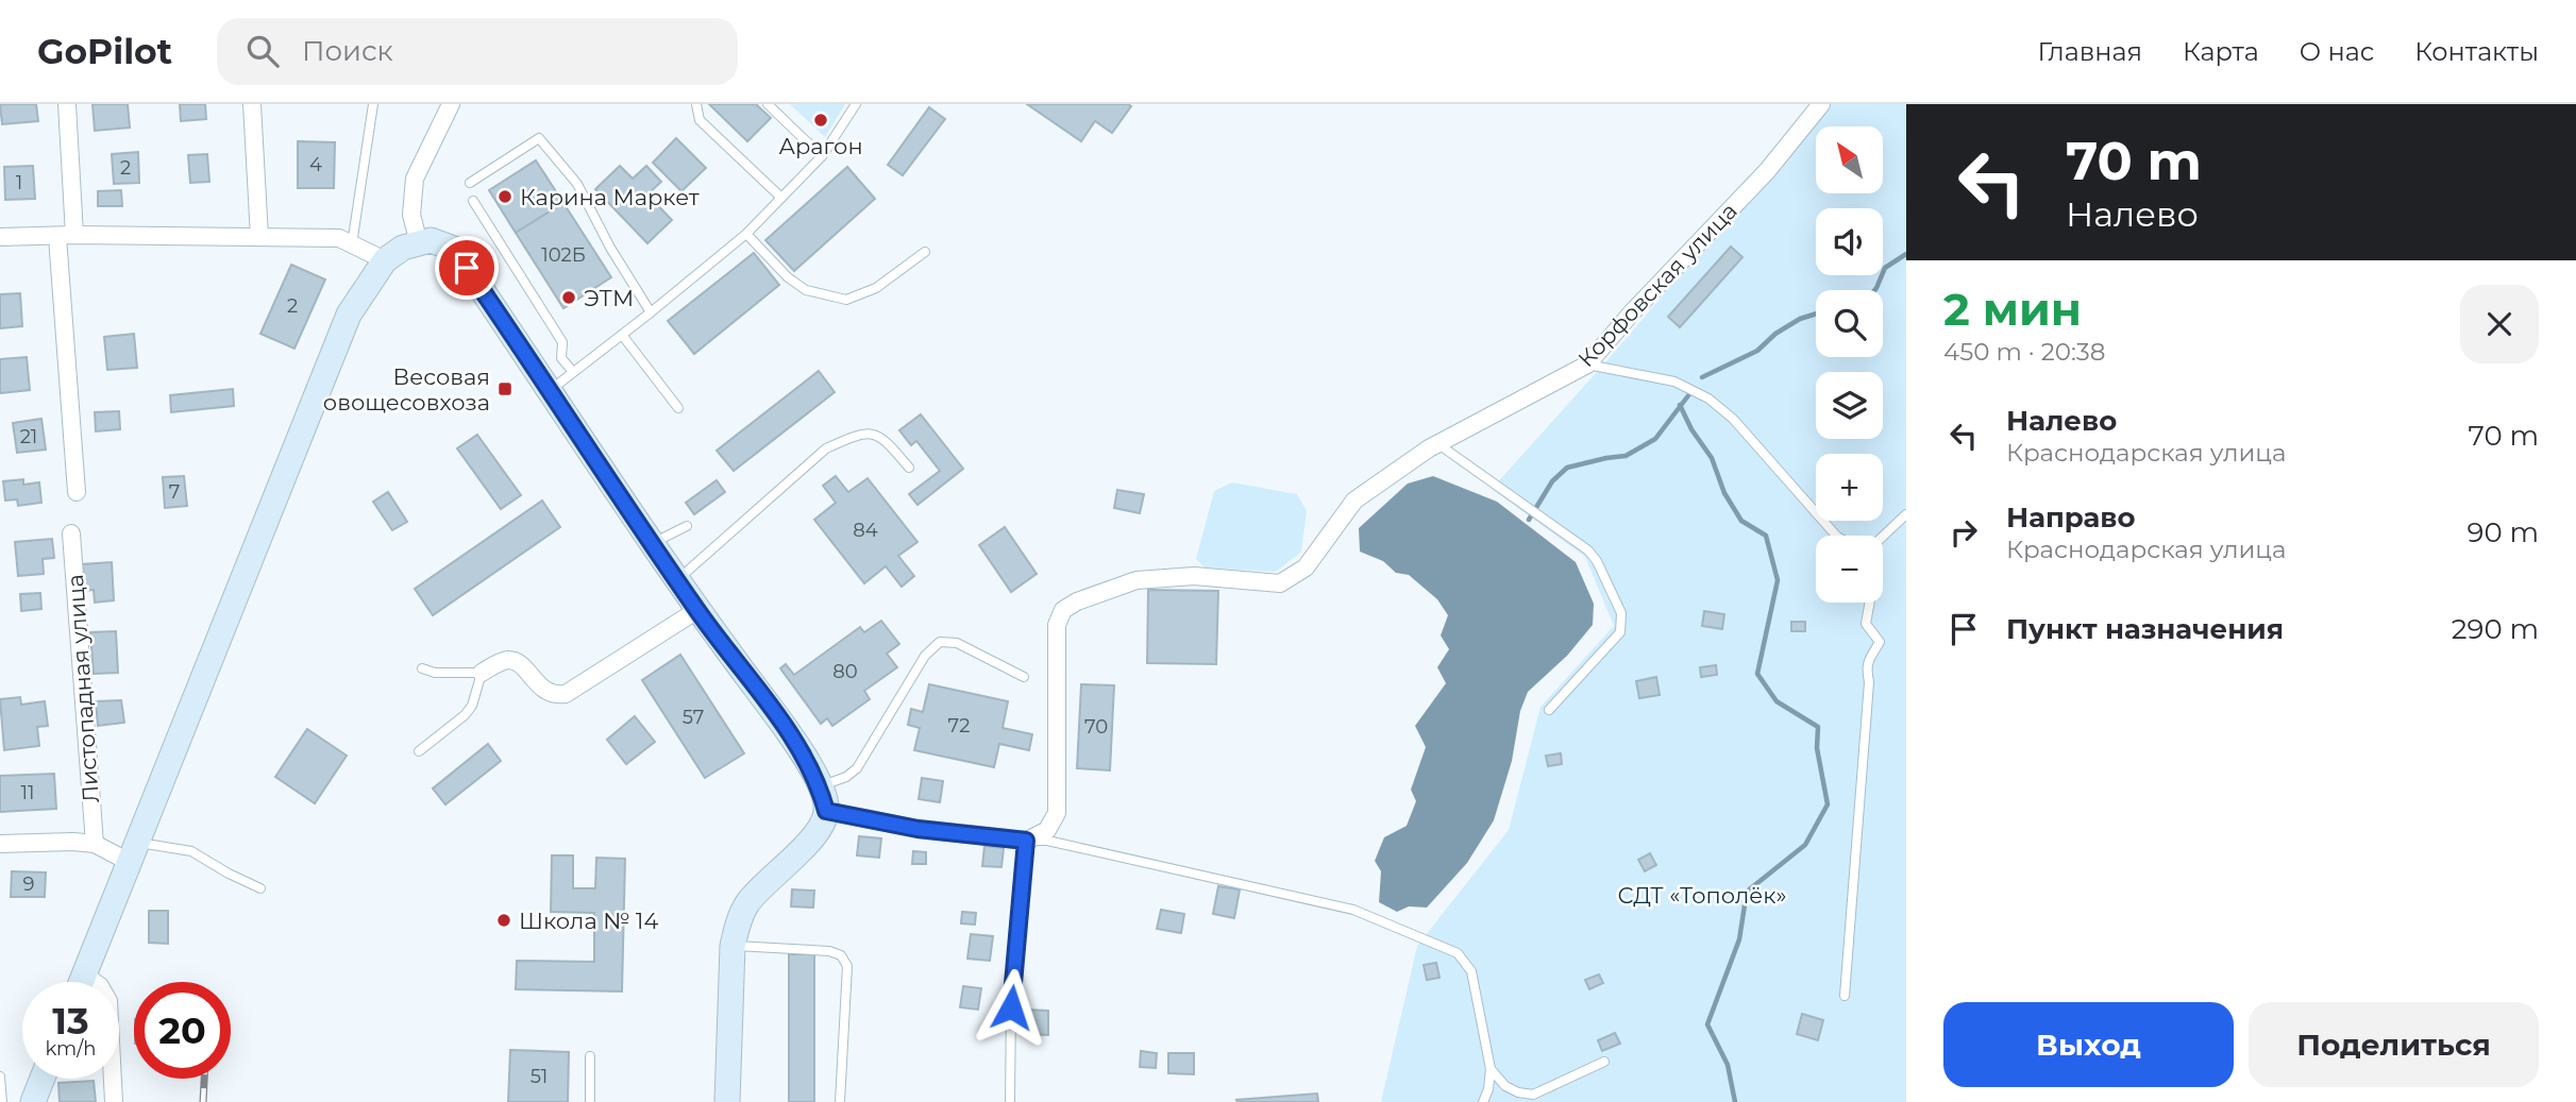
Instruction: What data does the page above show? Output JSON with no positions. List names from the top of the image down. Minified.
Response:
{"streets":{"street":["Корфовская улица","Листопадная улица"]},"parks":["СДТ «Тополёк»"],"places":{"other":["Арагон","Карина Маркет","ЭТМ","Школа № 14"],"transit":["Весовая овощесовхоза"]},"house_numbers":["4","2","1","102Б","2","21","7","84","80","57","72","70","11","9","51"],"north":"top left","page":{"header":"GoPilot","search":"Поиск","nav":["Главная","Карта","О нас","Контакты"],"turn":["70 m","Налево"],"map_buttons":["+","−"],"heading":["2 мин","450 m · 20:38"],"list":[{"name":"Налево","note":"Краснодарская улица","value":"70 m"},{"name":"Направо","note":"Краснодарская улица","value":"90 m"},{"name":"Пункт назначения","value":"290 m"}],"speed":"13 km/h","limit":"20","buttons":["Выход","Поделиться"]}}
